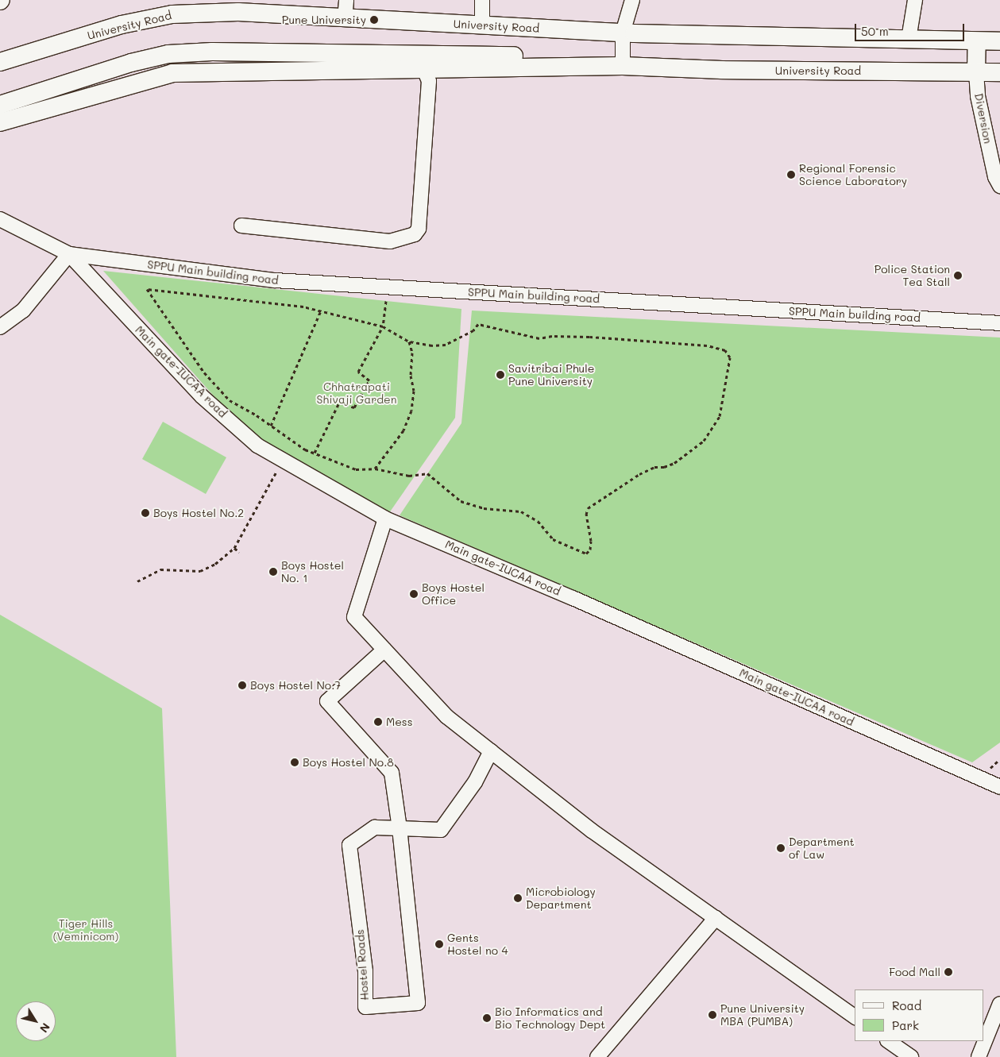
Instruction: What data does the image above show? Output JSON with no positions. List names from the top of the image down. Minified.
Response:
{"streets":{"main road":["University Road"],"street":["Diversion","SPPU Main building road","Main gate-IUCAA road","Hostel Roads"]},"crossings":[["University Road","Diversion"],["SPPU Main building road","Main gate-IUCAA road"]],"parks":["Chhatrapati Shivaji Garden","Tiger Hills (Veminicom)"],"places":["Pune University","Regional Forensic Science Laboratory","Police Station Tea Stall","Savitribai Phule Pune University","Boys Hostel No.2","Boys Hostel No. 1","Boys Hostel Office","Boys Hostel No.7","Mess","Boys Hostel No.8","Department of Law","Microbiology Department","Gents Hostel no 4","Food Mall","Pune University MBA (PUMBA)","Bio Informatics and Bio Technology Dept"],"legend":["Road","Park"],"scale_bar":"50 m","north":"bottom right"}
